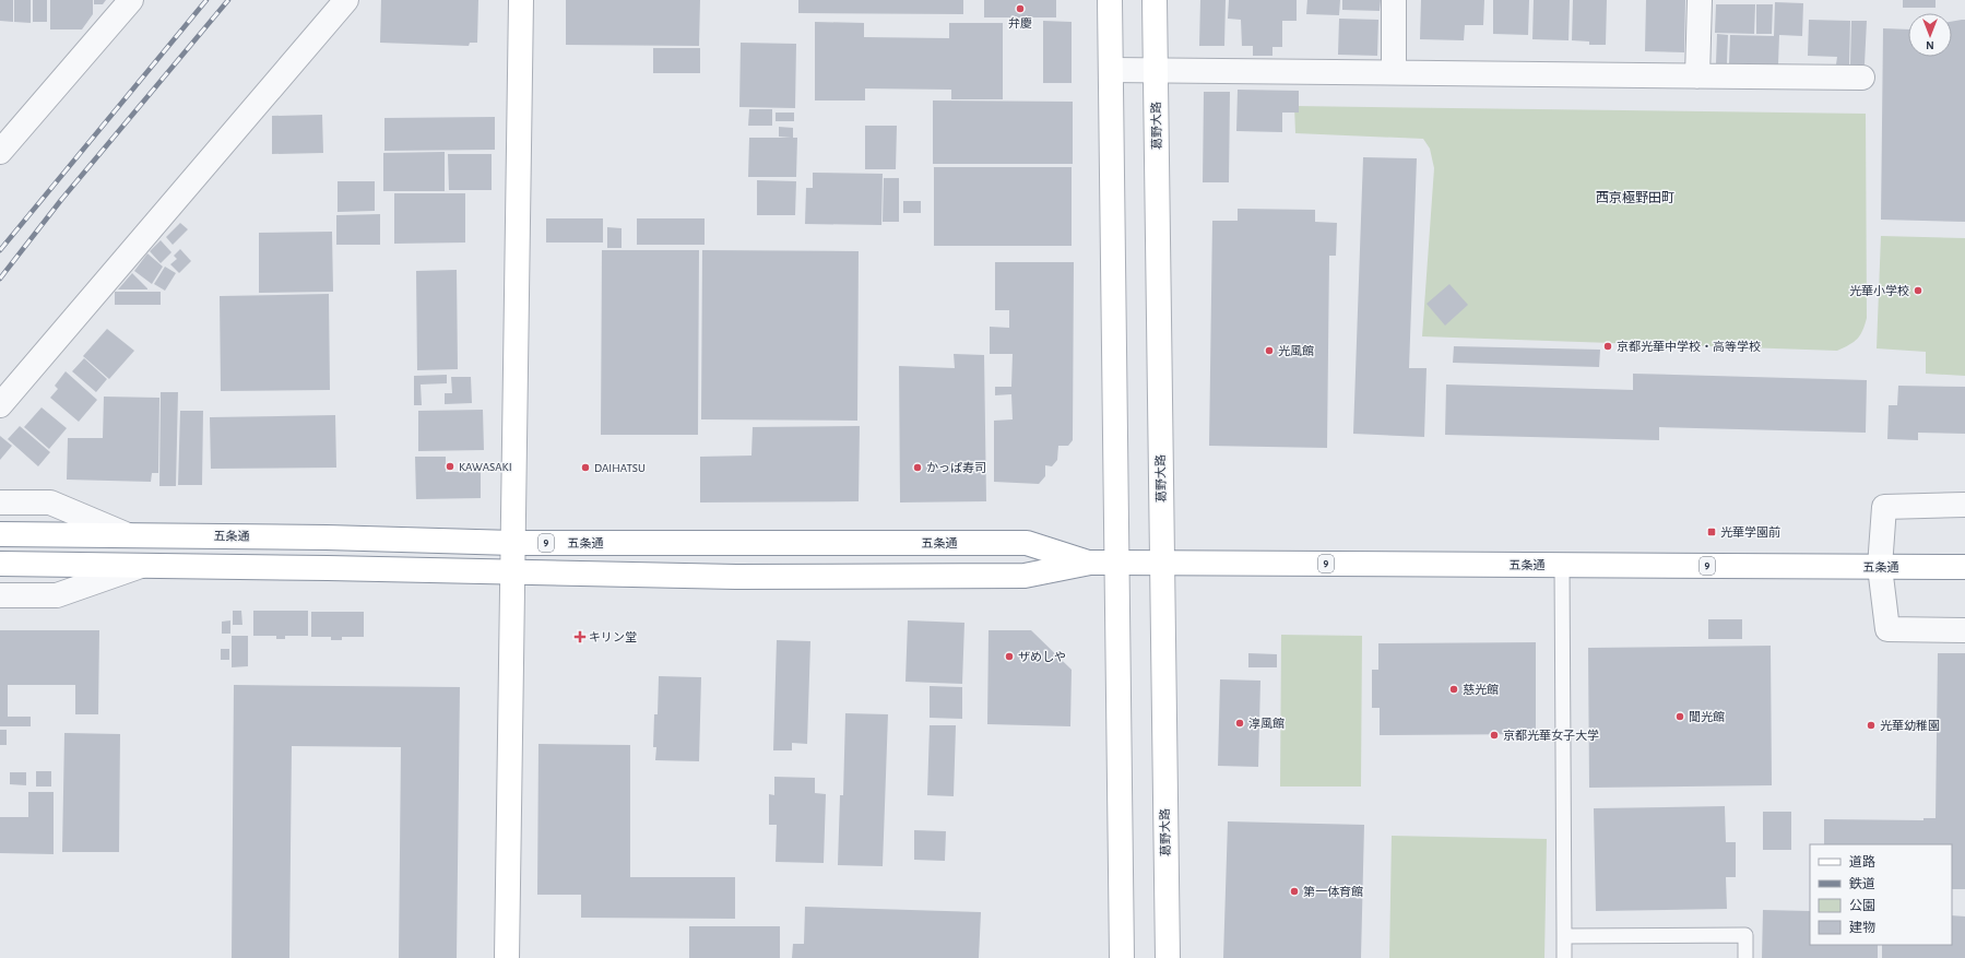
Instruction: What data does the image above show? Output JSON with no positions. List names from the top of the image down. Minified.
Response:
{"streets":{"main road":["葛野大路","五条通","9"]},"crossings":[["葛野大路","五条通"]],"districts":["西京極野田町"],"places":{"other":["弁慶","光華小学校","京都光華中学校・高等学校","光風館","KAWASAKI","DAIHATSU","かっぱ寿司","ザめしや","慈光館","聞光館","淳風館","光華幼稚園","京都光華女子大学","第一体育館"],"transit":["光華学園前"],"health":["キリン堂"]},"legend":["道路","鉄道","公園","建物"],"north":"bottom"}
